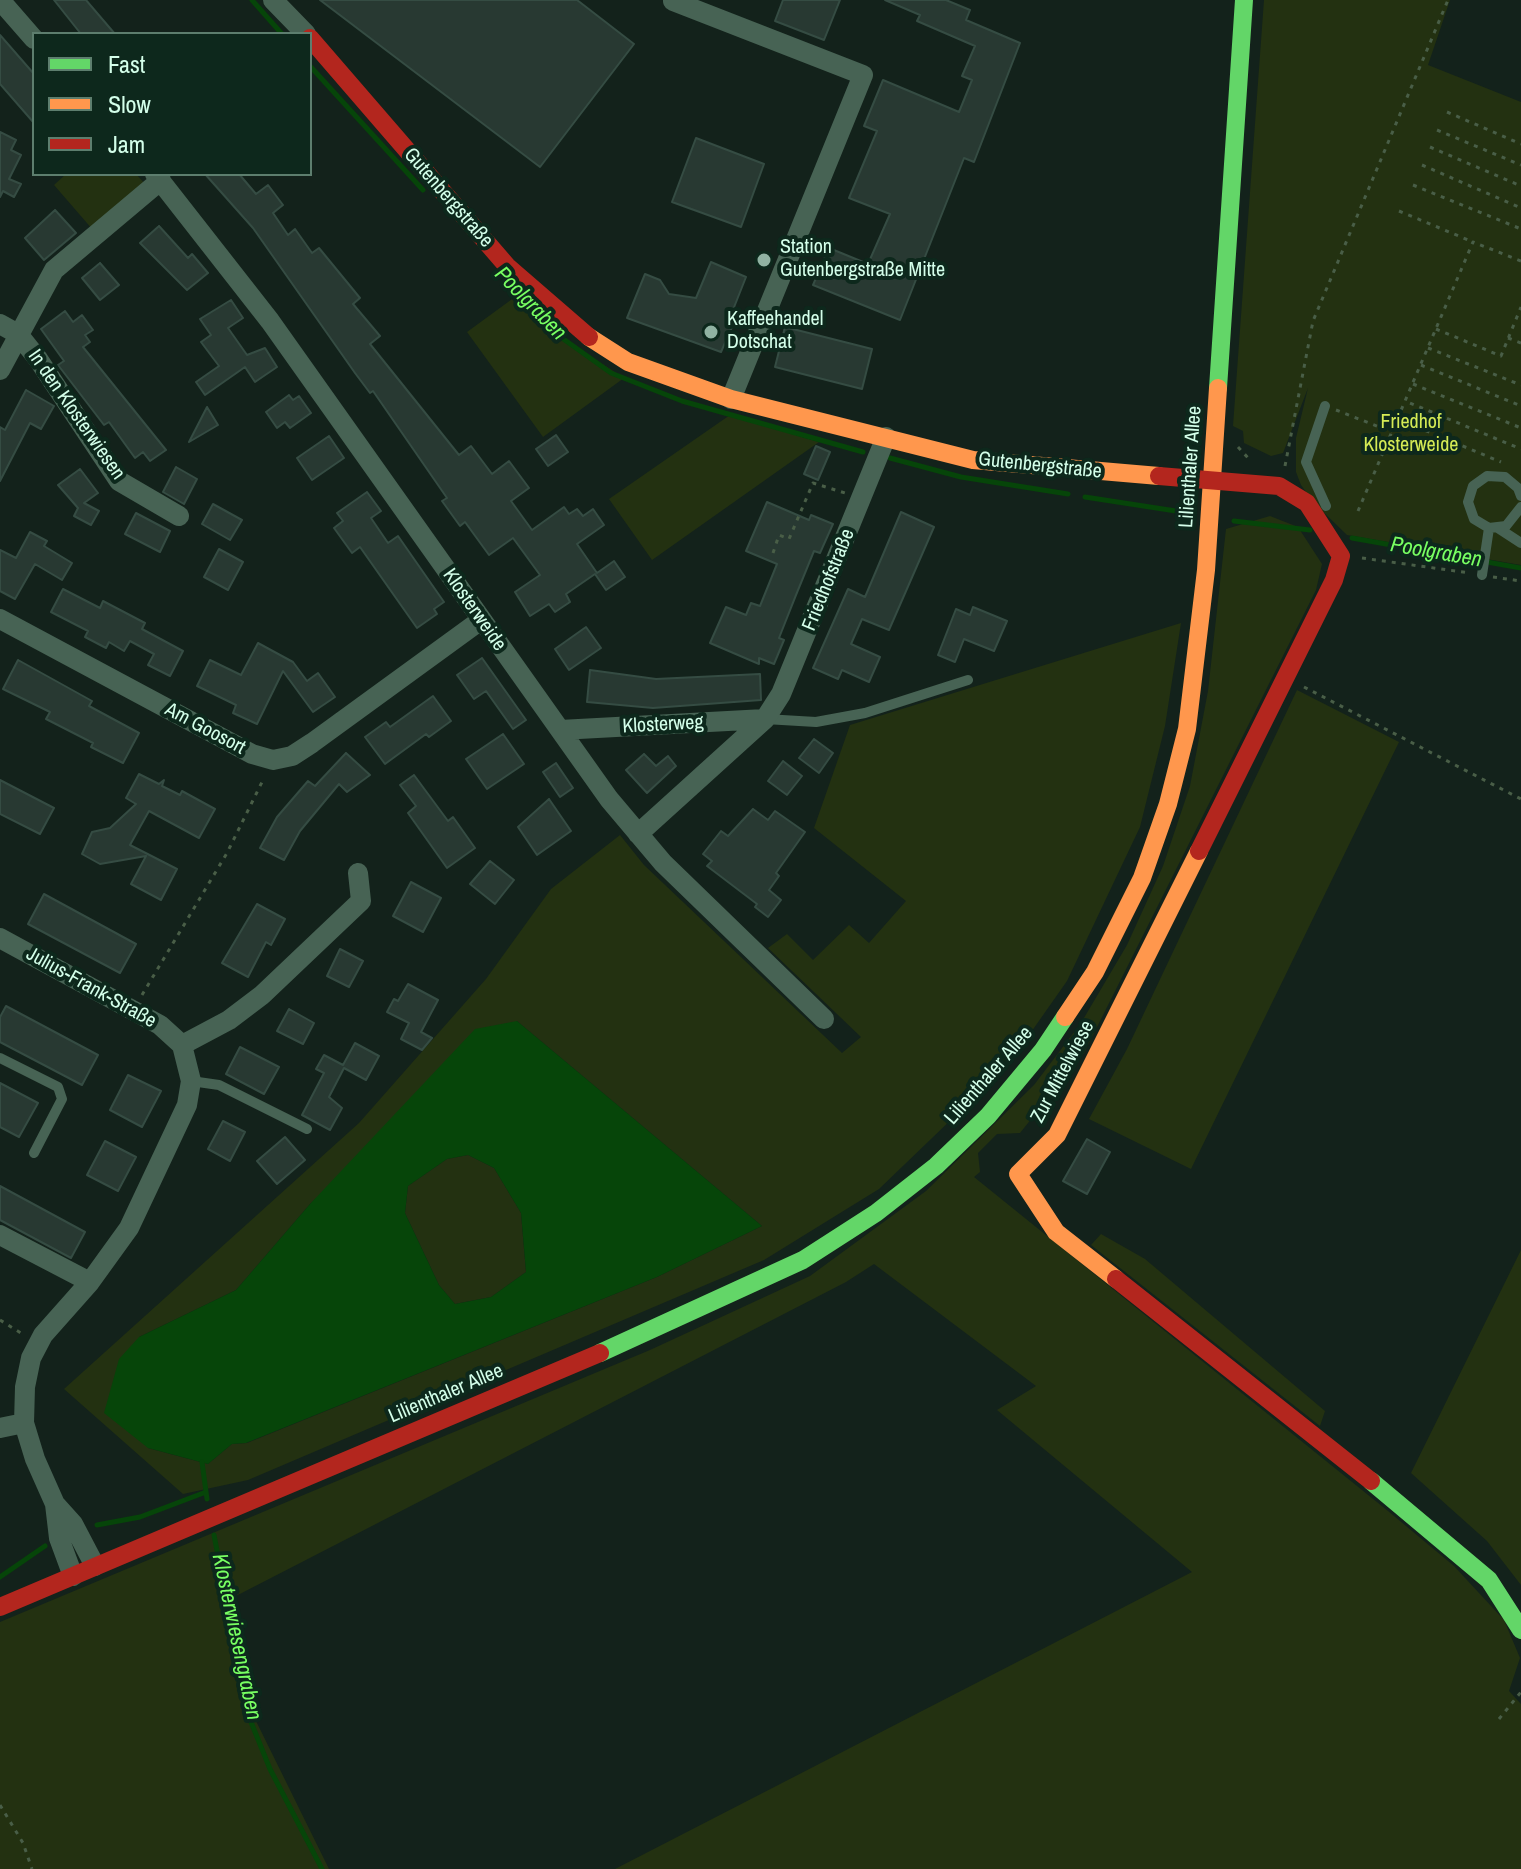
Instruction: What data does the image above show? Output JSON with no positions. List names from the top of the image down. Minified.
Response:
{"streets":{"street":["Gutenbergstraße","In den Klosterwiesen","Lilienthaler Allee","Friedhofstraße","Klosterweide","Klosterweg","Am Goosort","Julius-Frank-Straße","Zur Mittelwiese"]},"crossings":[["Gutenbergstraße","Lilienthaler Allee"],["Gutenbergstraße","Friedhofstraße"],["Friedhofstraße","Klosterweide"],["Friedhofstraße","Klosterweg"],["Klosterweide","Klosterweg"]],"water":["Poolgraben","Klosterwiesengraben"],"parks":["Friedhof Klosterweide"],"places":["Station Gutenbergstraße Mitte","Kaffeehandel Dotschat"],"legend":["Fast","Slow","Jam"]}
